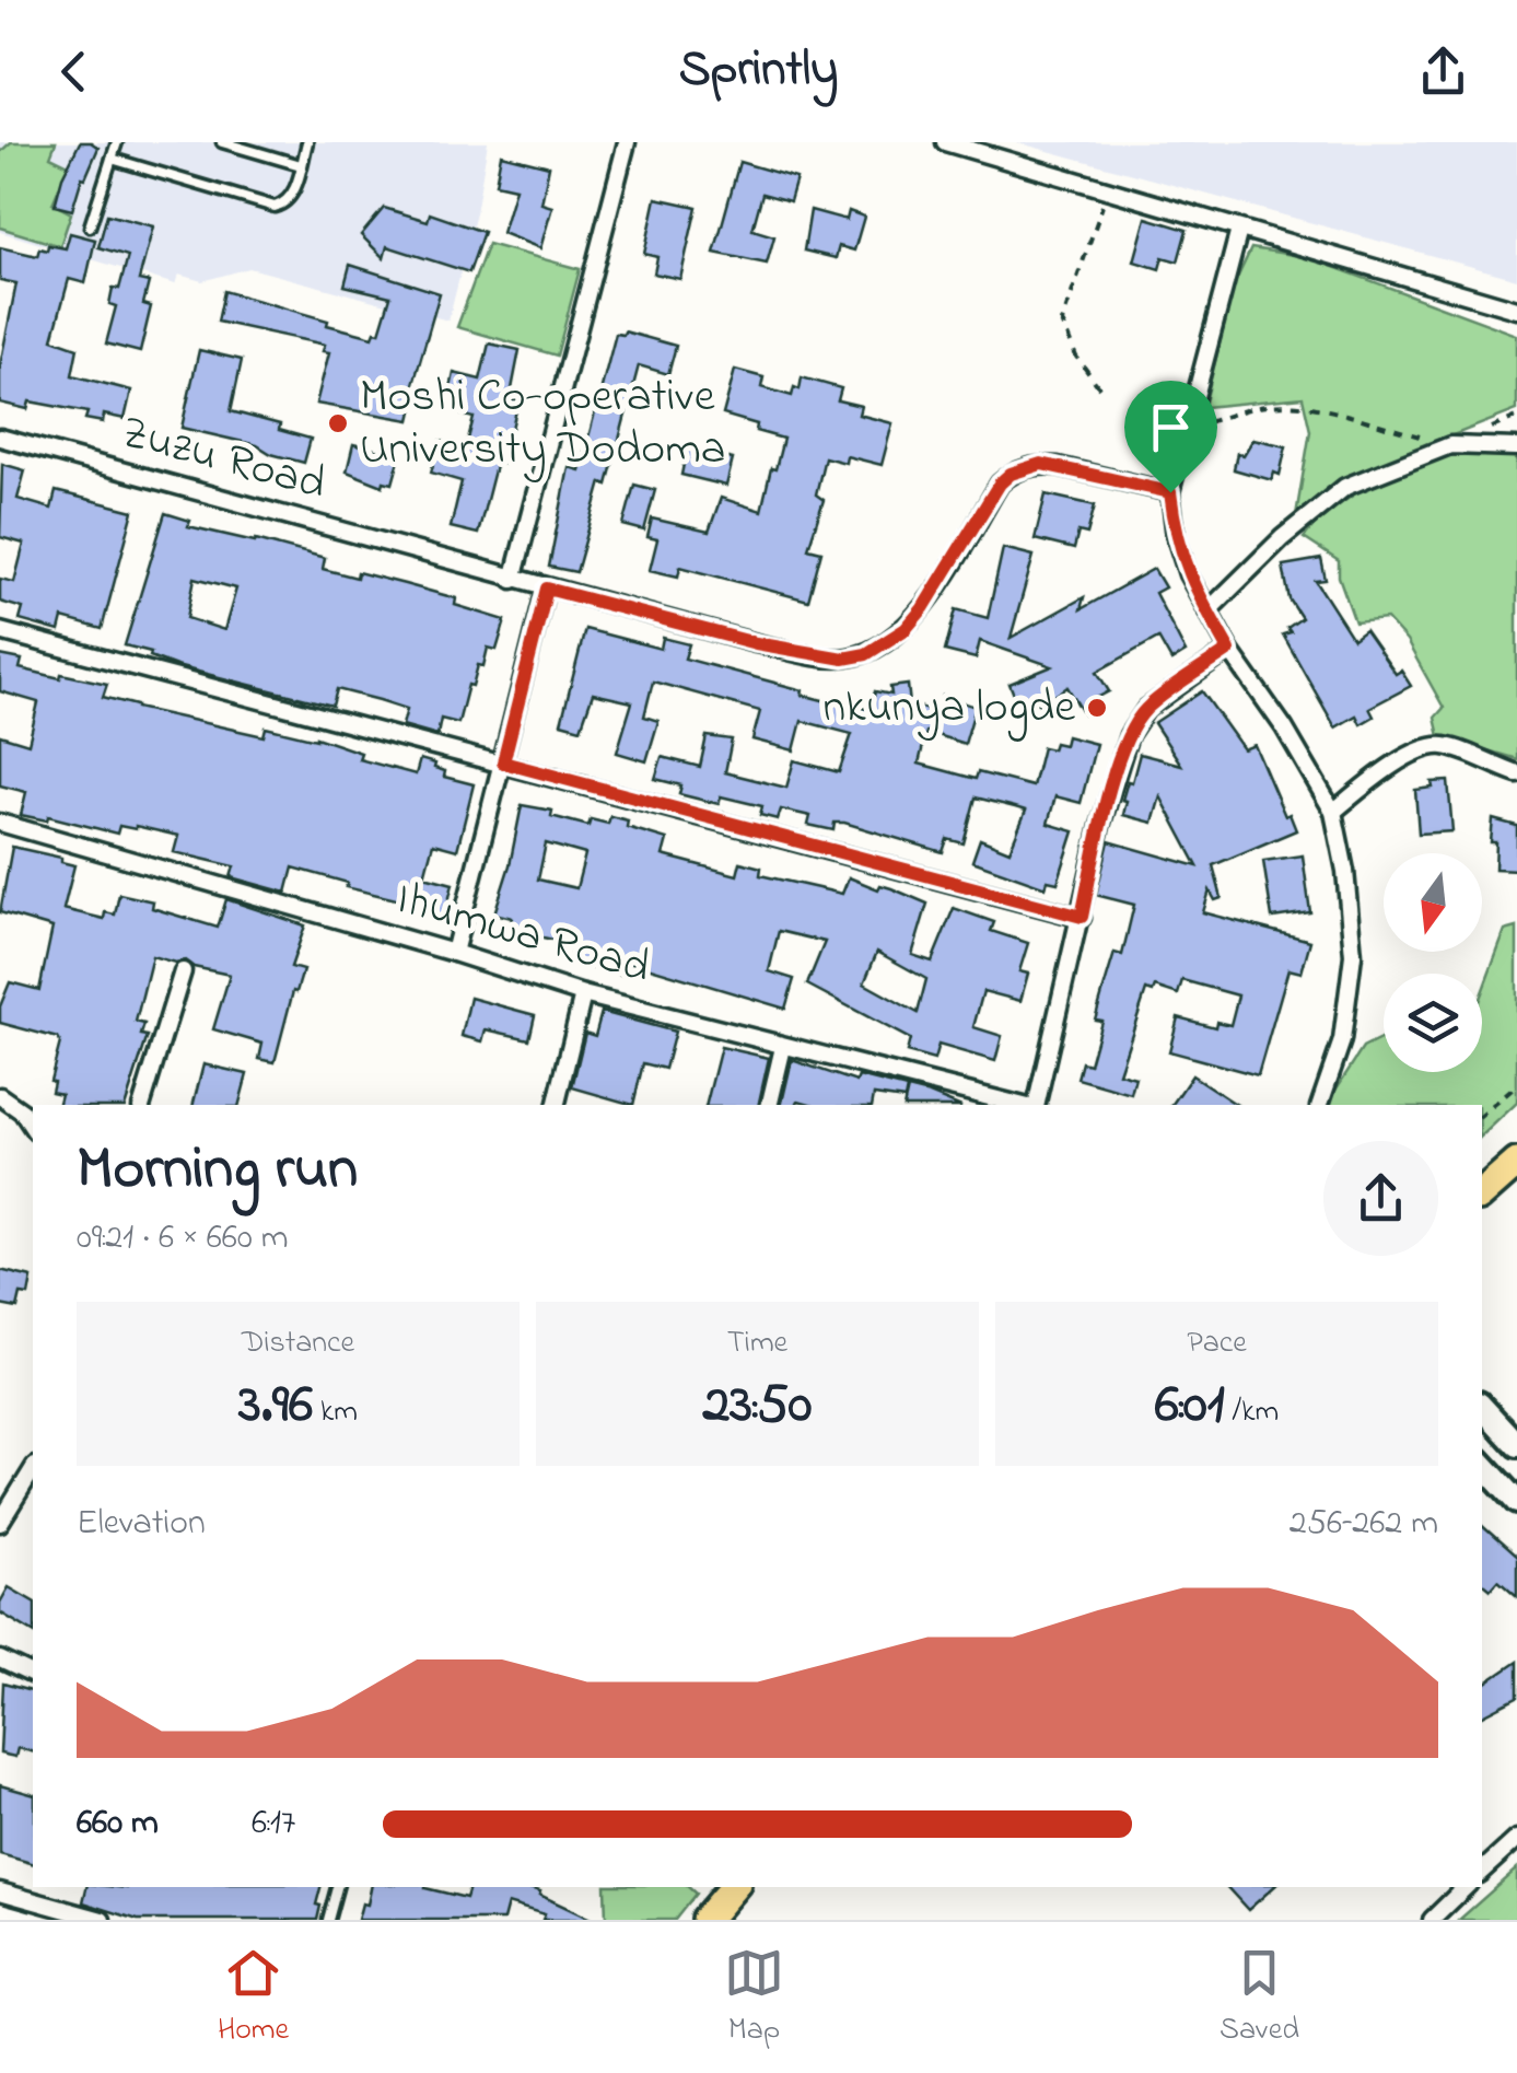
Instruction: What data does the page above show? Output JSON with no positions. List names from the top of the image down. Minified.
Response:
{"streets":{"street":["Zuzu Road","Ihumwa Road"]},"places":["Moshi Co-operative University Dodoma","nkunya logde"],"north":"bottom","page":{"header":"Sprintly","heading":["Morning run","09:21 · 6 × 660 m"],"stats":[["Distance","3.96 km"],["Time","23:50"],["Pace","6:01 /km"]],"chart":["Elevation","256–262 m"],"list":[{"name":"660 m","note":"6:17"}],"tabs":["Home","Map","Saved"]}}
